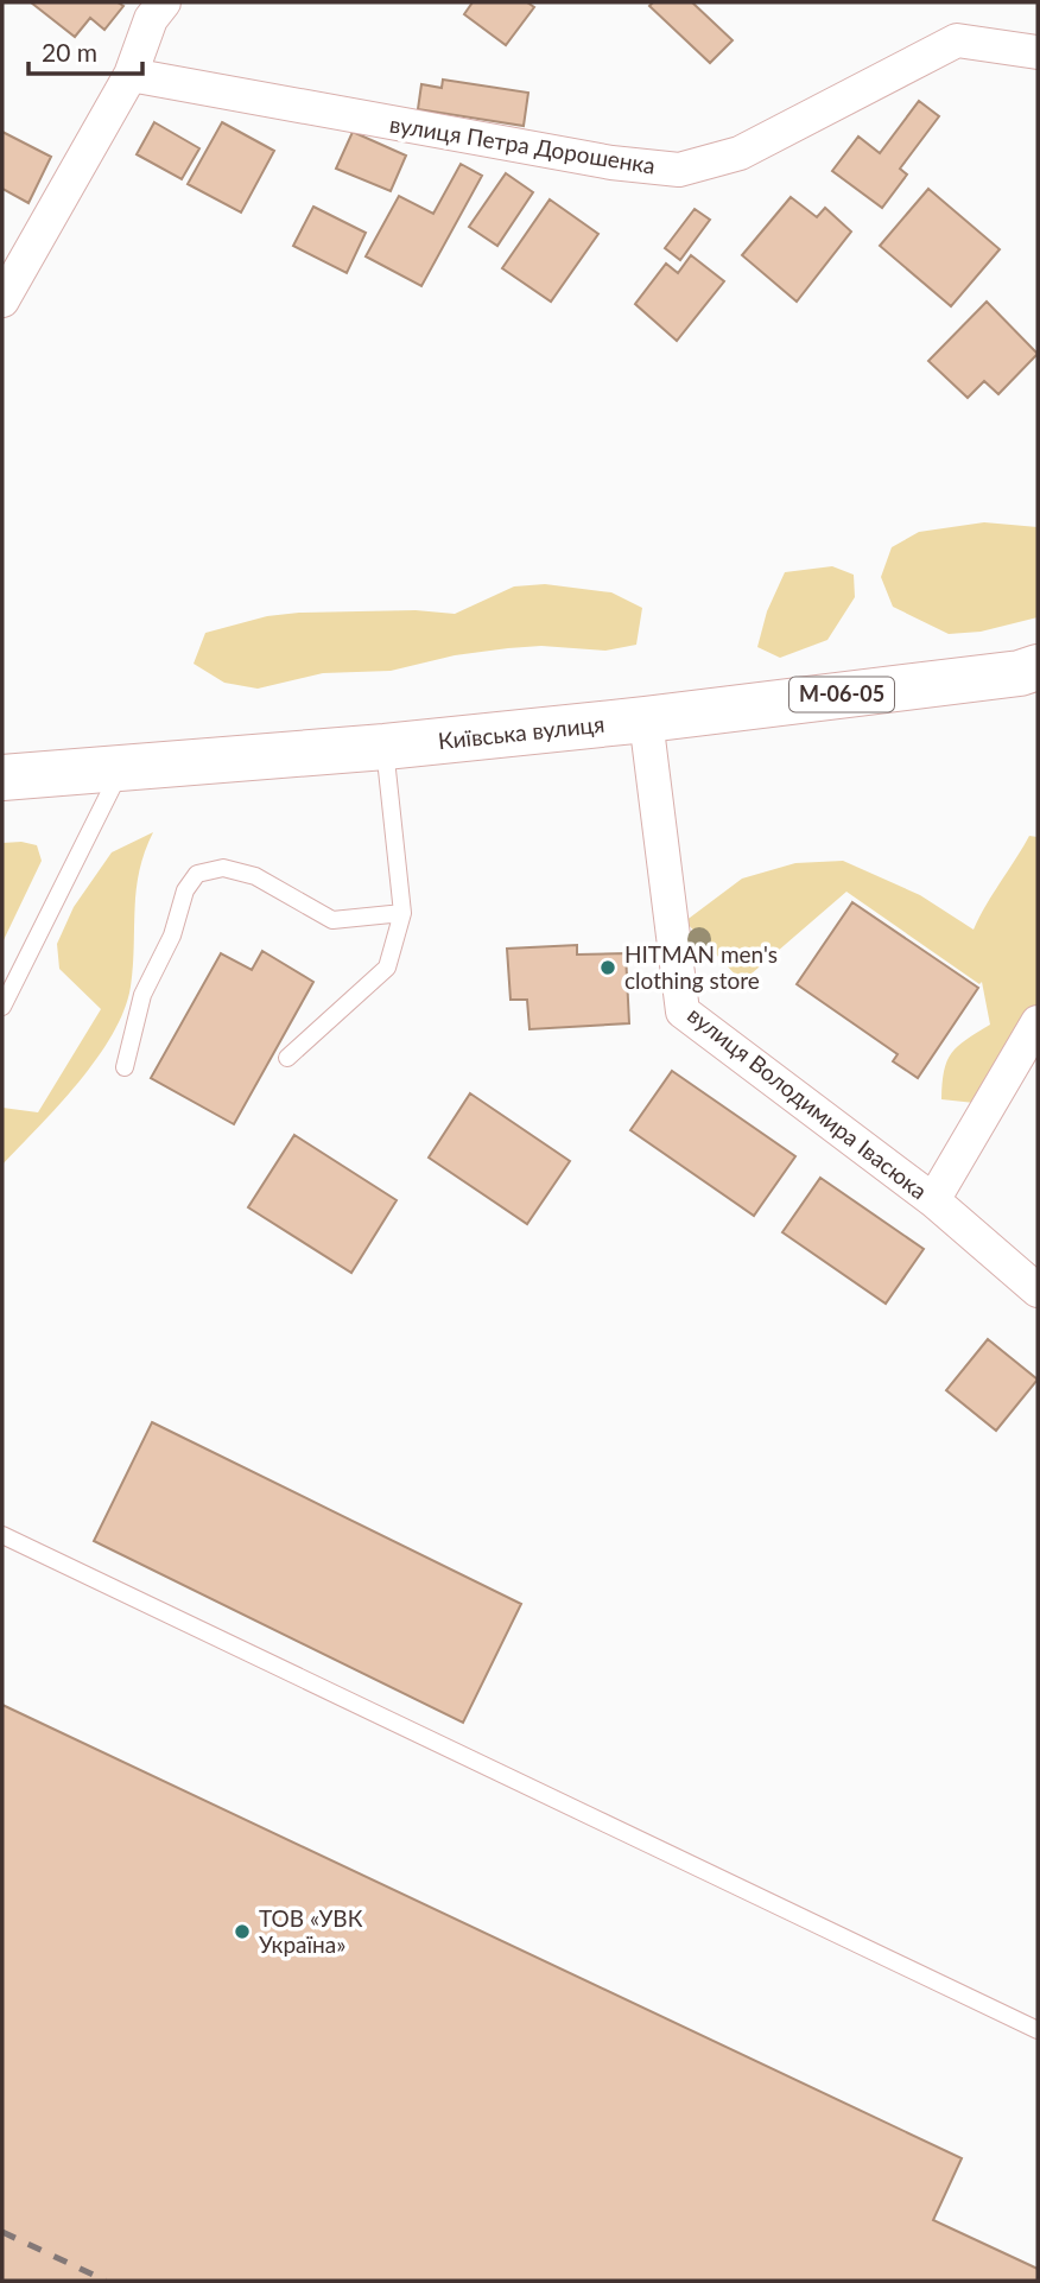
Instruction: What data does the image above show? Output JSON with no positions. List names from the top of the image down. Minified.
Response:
{"streets":{"highway":["М-06-05","Київська вулиця"],"street":["вулиця Петра Дорошенка","вулиця Володимира Івасюка"]},"crossings":[["Київська вулиця","вулиця Володимира Івасюка"]],"places":["HITMAN men's clothing store","ТОВ «УВК Україна»"],"scale_bar":"20 m"}
